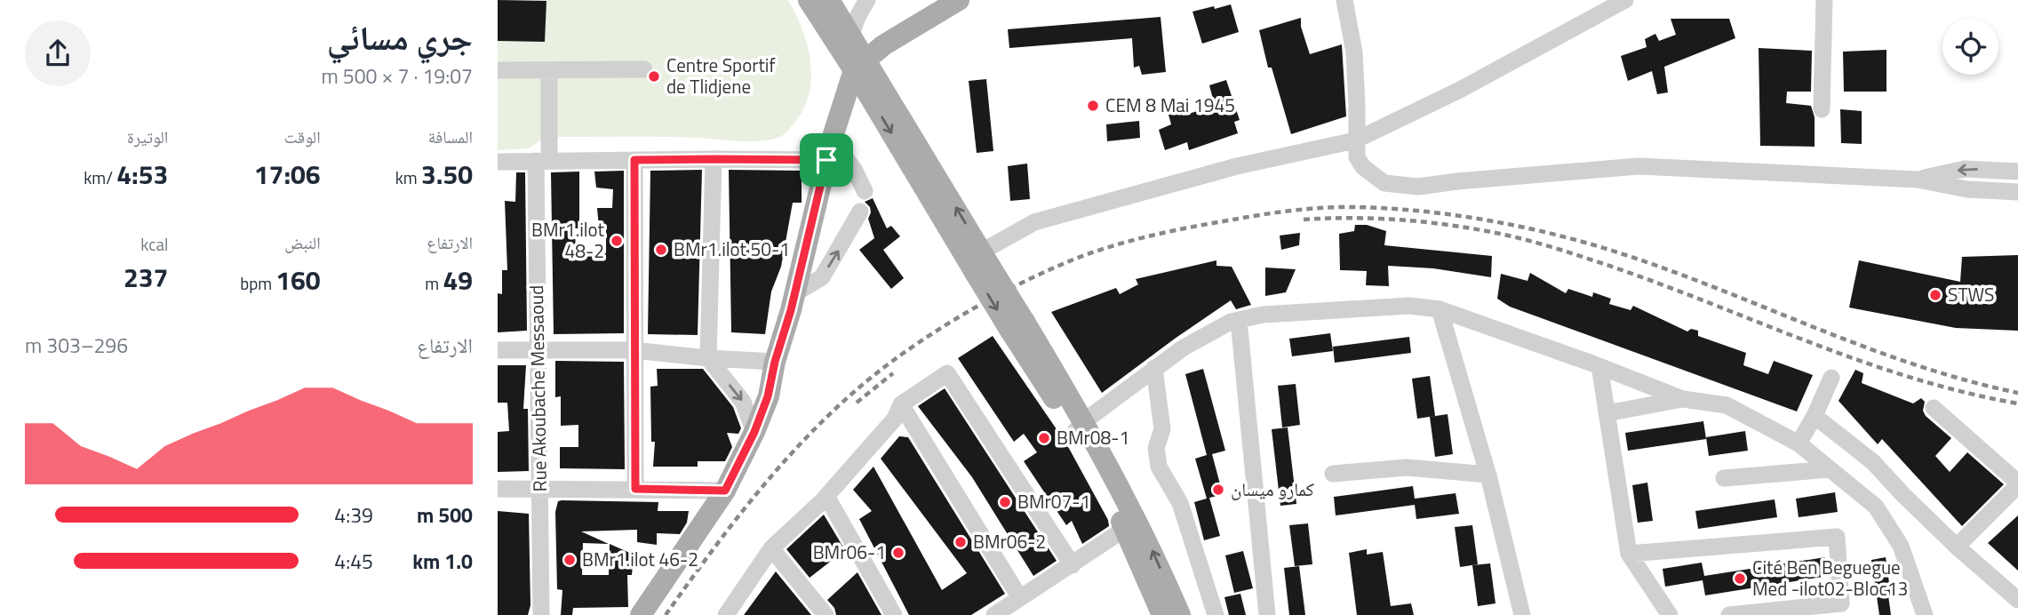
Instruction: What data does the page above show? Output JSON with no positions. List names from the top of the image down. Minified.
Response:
{"streets":{"street":["Rue Akoubache Messaoud"]},"places":["Centre Sportif de Tlidjene","CEM 8 Mai 1945","BMr1.ilot 48-2","BMr1.ilot 50-1","STWS","BMr08-1","كمارو ميسان","BMr07-1","BMr06-2","BMr06-1","BMr1.ilot 46-2","Cité Ben Beguegue Med -ilot02-Bloc13"],"page":{"heading":["جري مسائي","19:07 · 7 × 500 m"],"stats":[["المسافة","3.50 km"],["الوقت","17:06"],["الوتيرة","4:53 /km"],["الارتفاع","49 m"],["النبض","160 bpm"],["kcal","237"]],"chart":["الارتفاع","296–303 m"],"list":[{"name":"500 m","note":"4:39"},{"name":"1.0 km","note":"4:45"}]}}
